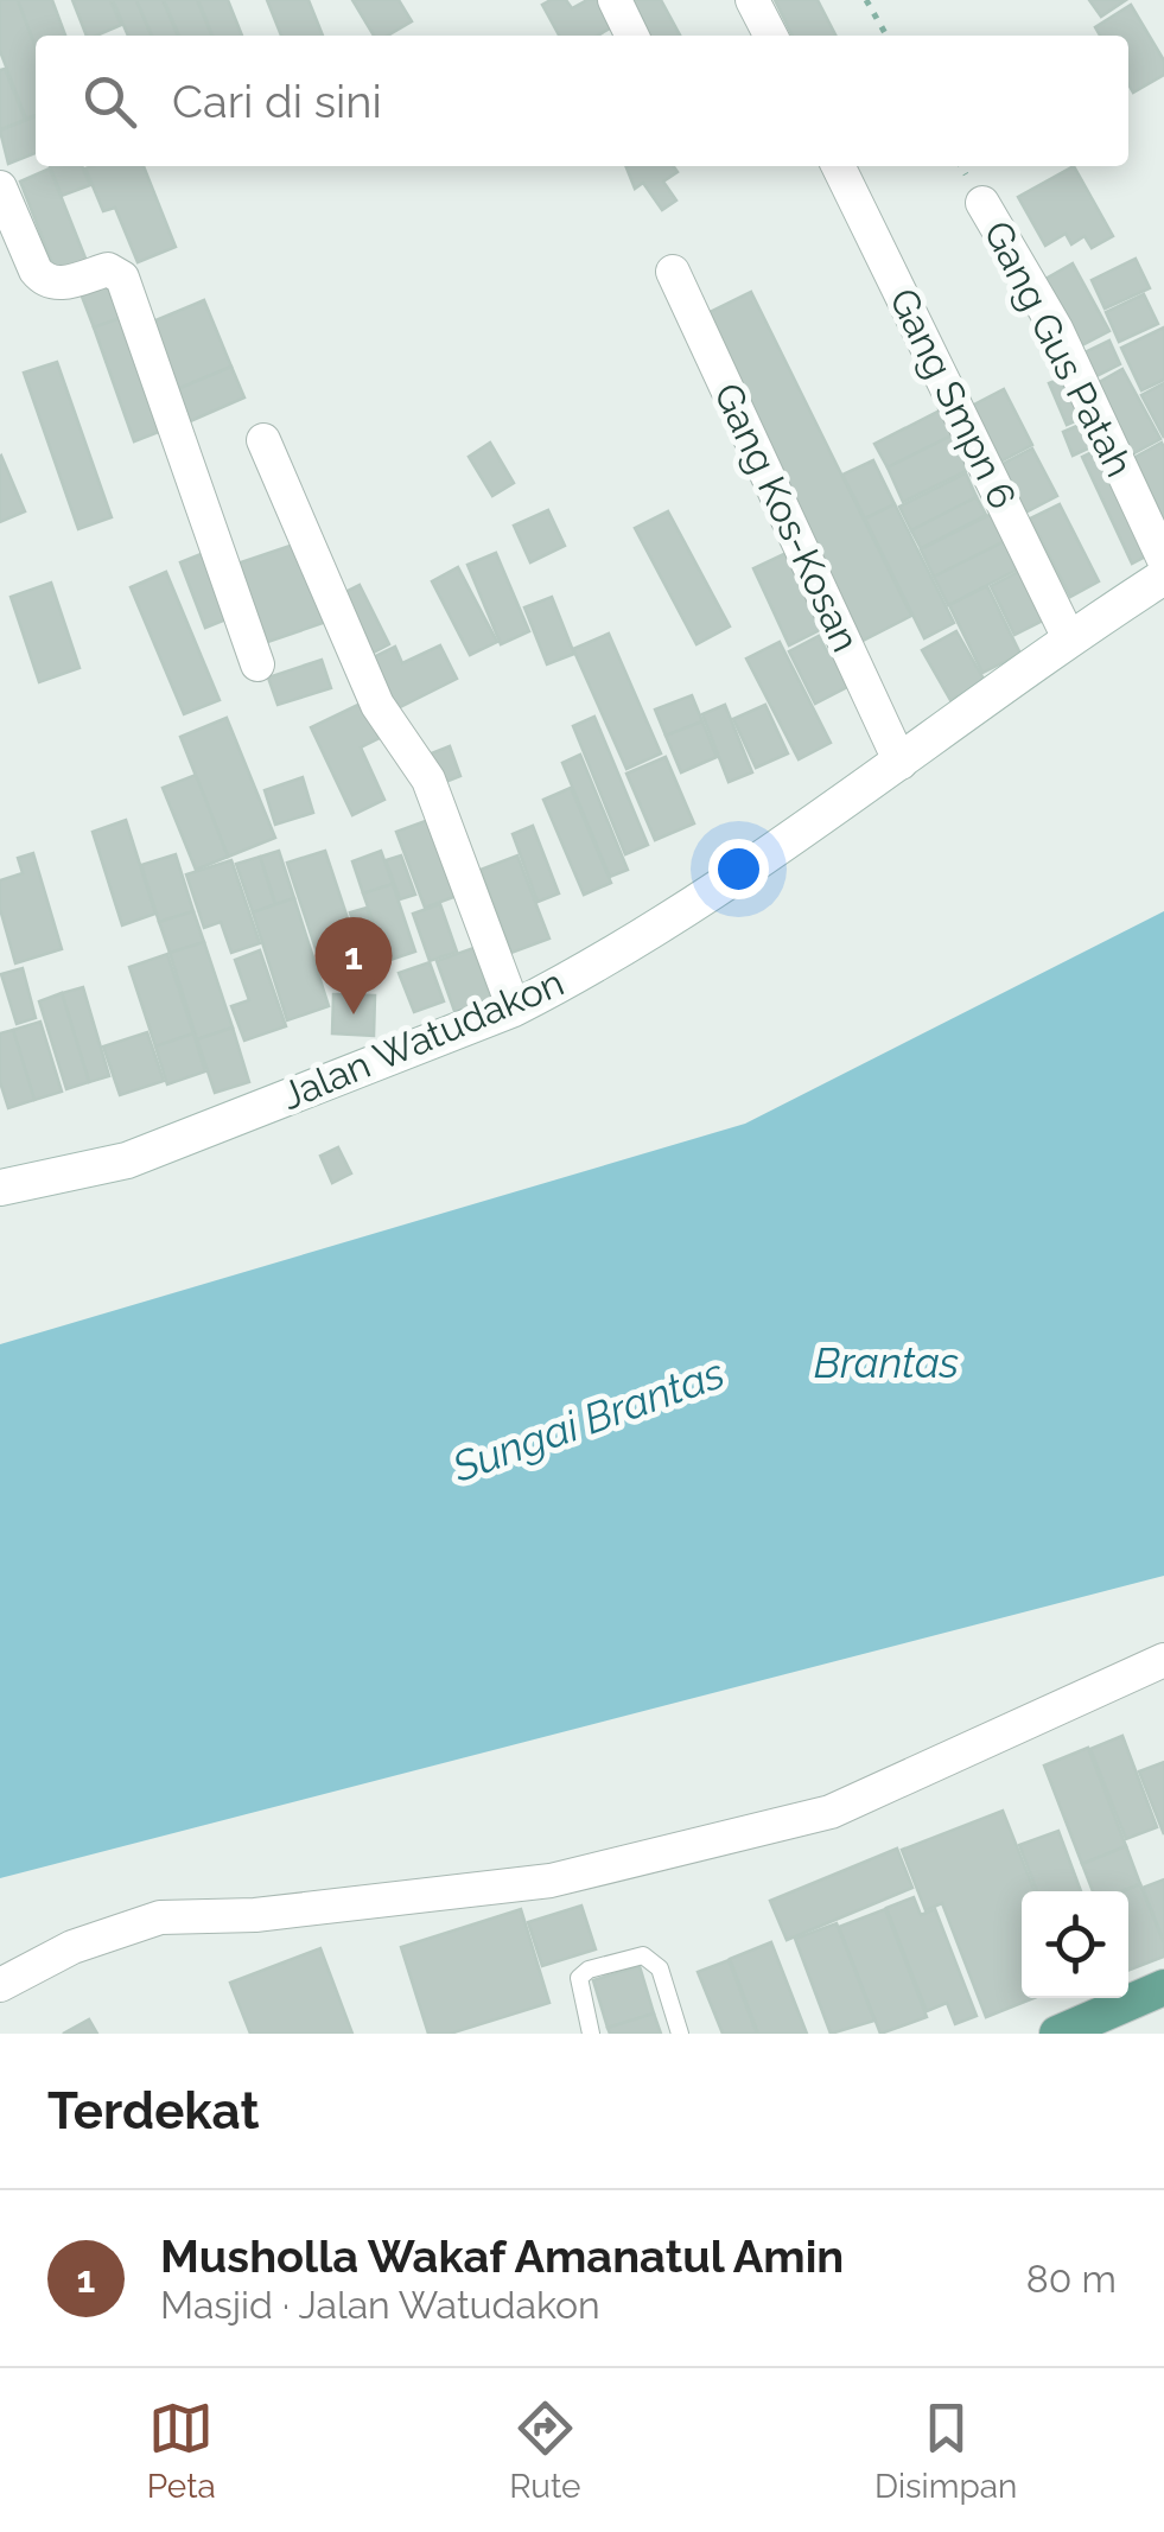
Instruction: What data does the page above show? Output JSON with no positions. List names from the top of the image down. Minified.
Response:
{"streets":{"main road":["Jalan Watudakon"],"street":["Gang Gus Patah","Gang Smpn 6","Gang Kos-Kosan"]},"crossings":[["Gang Smpn 6","Jalan Watudakon"],["Gang Kos-Kosan","Jalan Watudakon"]],"water":["Brantas","Sungai Brantas"],"page":{"search":"Cari di sini","pins":"1","heading":"Terdekat","list":[{"mark":"1","name":"Musholla Wakaf Amanatul Amin","note":"Masjid · Jalan Watudakon","value":"80 m"}],"nav":["Peta","Rute","Disimpan"]}}
